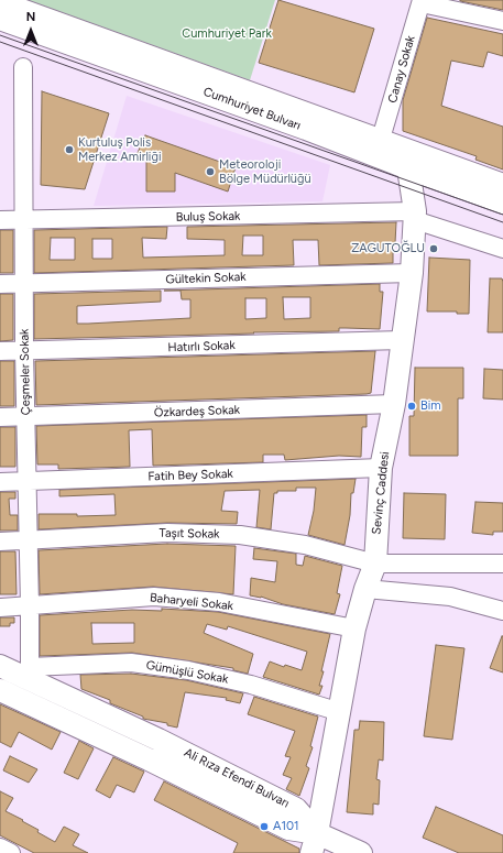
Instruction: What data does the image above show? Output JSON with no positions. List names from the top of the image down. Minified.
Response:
{"streets":{"main road":["Cumhuriyet Bulvarı","Sevinç Caddesi","Ali Rıza Efendi Bulvarı"],"street":["Canay Sokak","Buluş Sokak","Gültekin Sokak","Hatırlı Sokak","Çeşmeler Sokak","Özkardeş Sokak","Fatih Bey Sokak","Taşıt Sokak","Baharyeli Sokak","Gümüşlü Sokak"]},"crossings":[["Canay Sokak","Cumhuriyet Bulvarı"],["Cumhuriyet Bulvarı","Sevinç Caddesi"],["Buluş Sokak","Çeşmeler Sokak"],["Buluş Sokak","Sevinç Caddesi"],["Gültekin Sokak","Çeşmeler Sokak"],["Gültekin Sokak","Sevinç Caddesi"],["Hatırlı Sokak","Çeşmeler Sokak"],["Hatırlı Sokak","Sevinç Caddesi"],["Çeşmeler Sokak","Özkardeş Sokak"],["Çeşmeler Sokak","Fatih Bey Sokak"],["Çeşmeler Sokak","Taşıt Sokak"],["Çeşmeler Sokak","Baharyeli Sokak"],["Çeşmeler Sokak","Gümüşlü Sokak"],["Çeşmeler Sokak","Ali Rıza Efendi Bulvarı"],["Özkardeş Sokak","Sevinç Caddesi"],["Fatih Bey Sokak","Sevinç Caddesi"],["Sevinç Caddesi","Taşıt Sokak"],["Sevinç Caddesi","Baharyeli Sokak"],["Sevinç Caddesi","Gümüşlü Sokak"],["Sevinç Caddesi","Ali Rıza Efendi Bulvarı"],["Gümüşlü Sokak","Ali Rıza Efendi Bulvarı"]],"parks":["Cumhuriyet Park"],"places":["Kurtuluş Polis Merkez Amirliği","Meteoroloji Bölge Müdürlüğü","ZAGUTOĞLU","Bim","A101"],"north":"top"}
